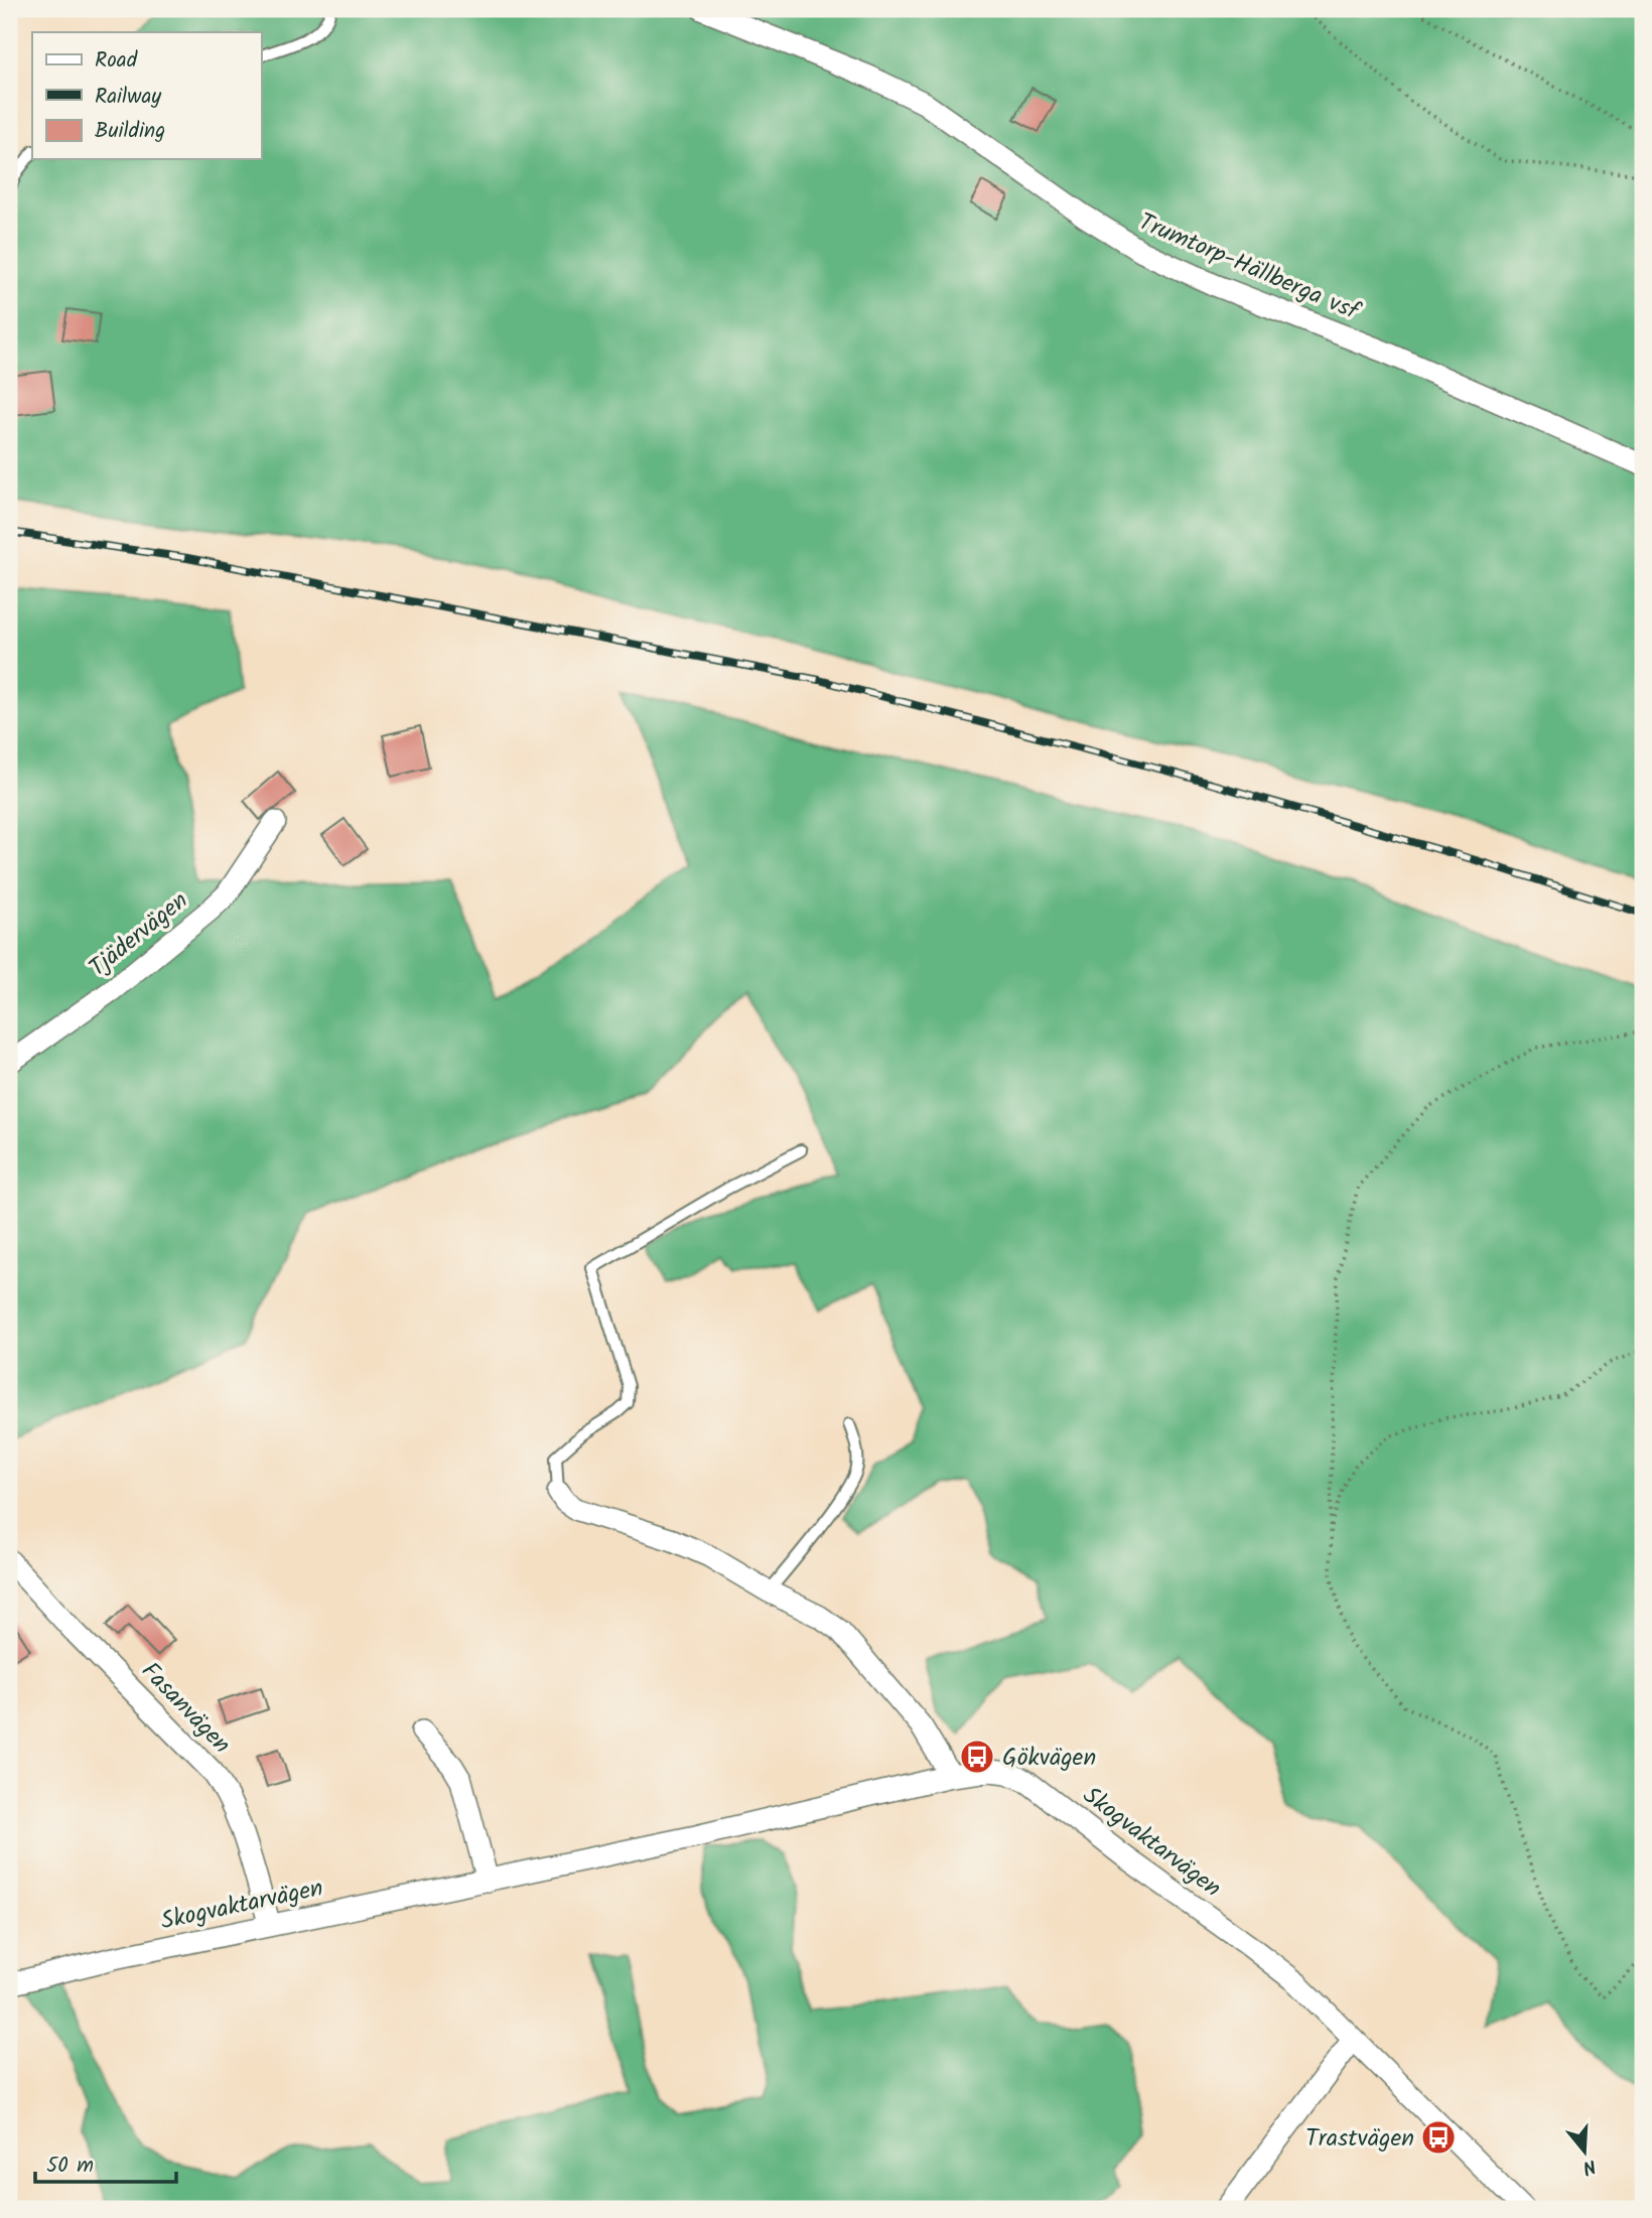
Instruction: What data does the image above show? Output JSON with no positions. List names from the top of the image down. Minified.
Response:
{"streets":{"street":["Trumtorp-Hällberga vsf","Tjädervägen","Fasanvägen","Skogvaktarvägen"]},"crossings":[["Fasanvägen","Skogvaktarvägen"]],"places":{"bus stop":["Gökvägen","Trastvägen"]},"legend":["Road","Railway","Building"],"scale_bar":"50 m","north":"bottom"}
